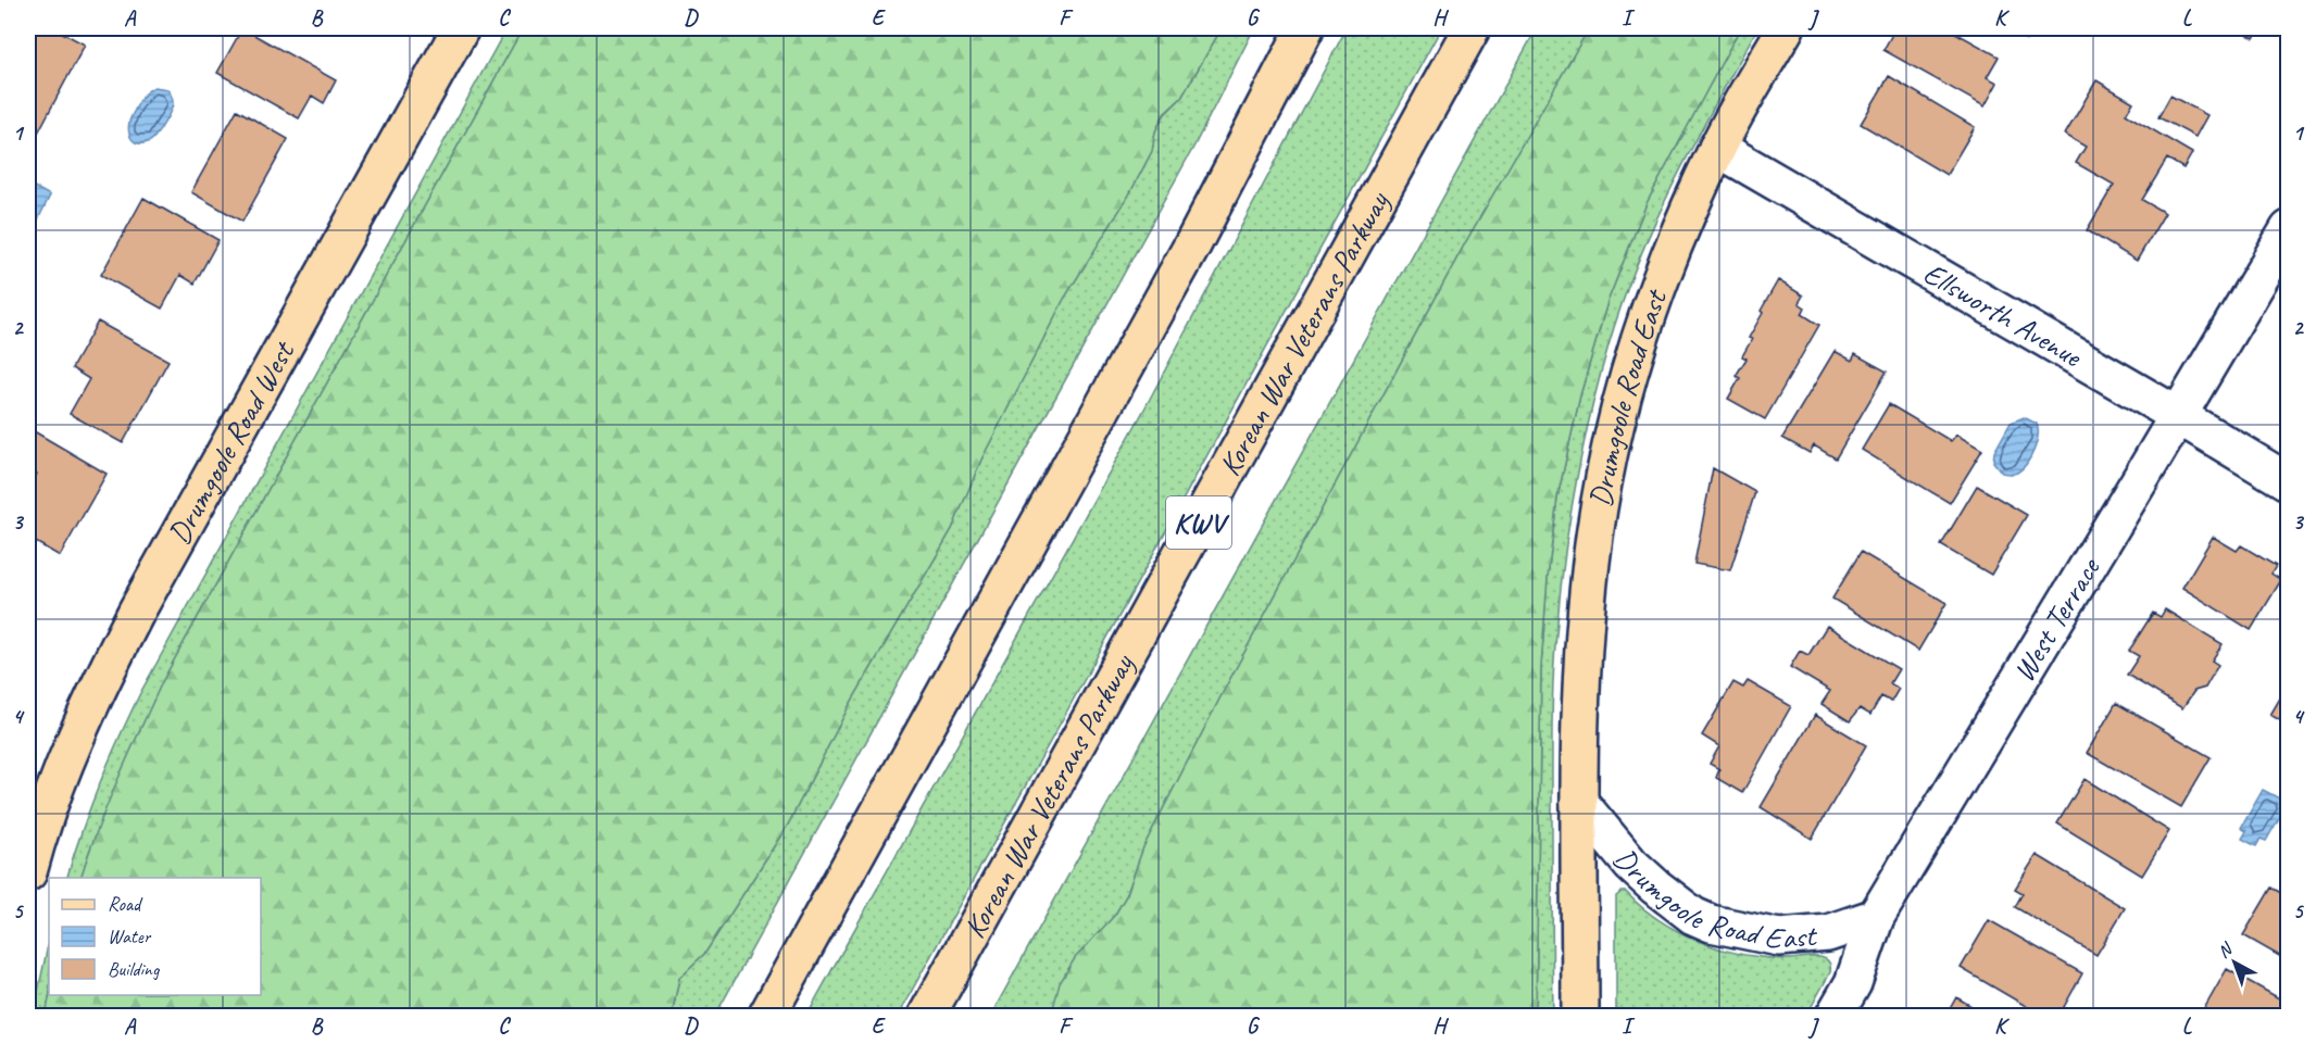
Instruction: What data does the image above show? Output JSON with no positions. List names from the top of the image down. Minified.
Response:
{"streets":{"main road":["Korean War Veterans Parkway","Drumgoole Road East","Drumgoole Road West","KWV"],"street":["Ellsworth Avenue","West Terrace"]},"crossings":[["Ellsworth Avenue","Drumgoole Road East"],["Ellsworth Avenue","West Terrace"],["Drumgoole Road East","West Terrace"]],"legend":["Road","Water","Building"],"north":"top left","grid":{"columns":["A","B","C","D","E","F","G","H","I","J","K","L"],"rows":["1","2","3","4","5"]}}
